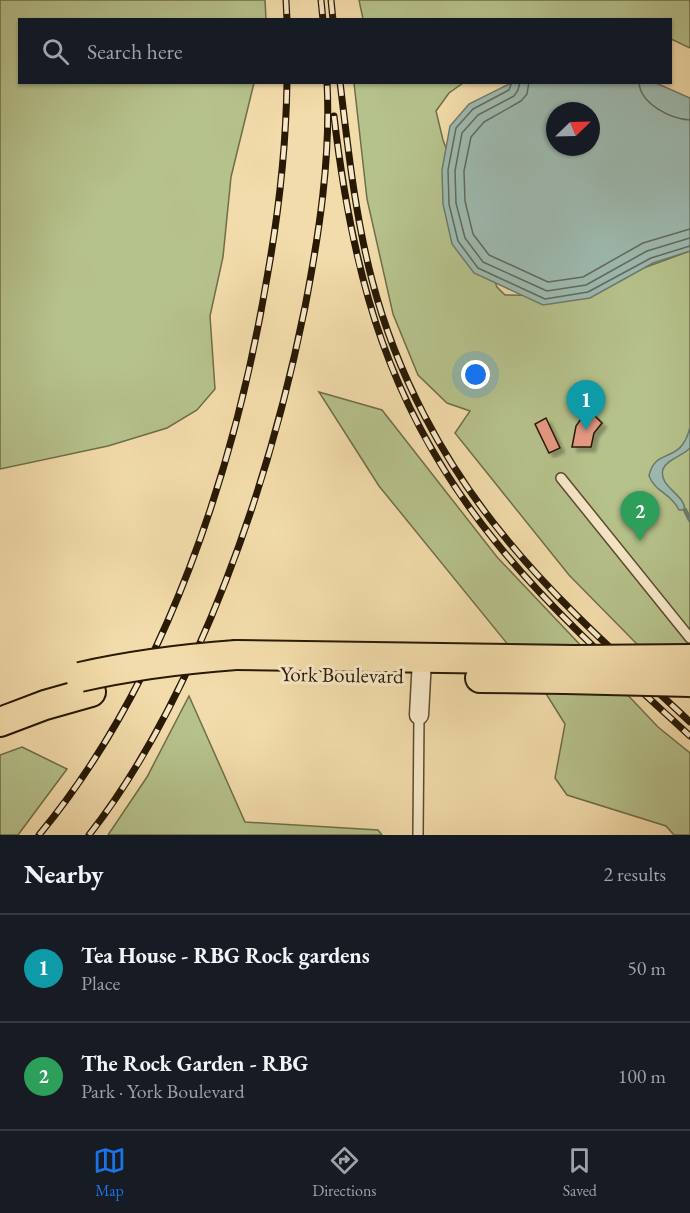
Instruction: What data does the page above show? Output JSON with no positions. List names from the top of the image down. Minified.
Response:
{"streets":{"main road":["York Boulevard"]},"north":"top right","page":{"search":"Search here","pins":["1","2"],"heading":["Nearby","2 results"],"list":[{"mark":"1","name":"Tea House - RBG Rock gardens","note":"Place","value":"50 m"},{"mark":"2","name":"The Rock Garden - RBG","note":"Park · York Boulevard","value":"100 m"}],"nav":["Map","Directions","Saved"]}}
